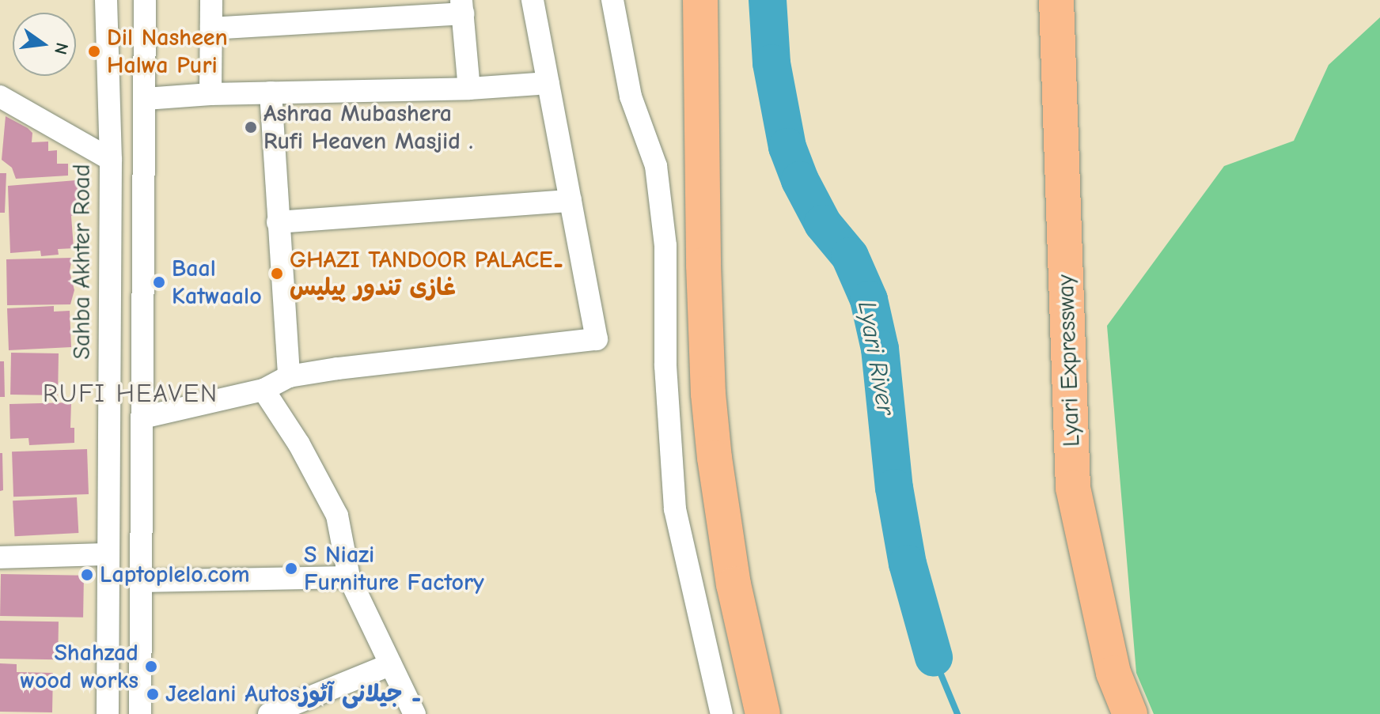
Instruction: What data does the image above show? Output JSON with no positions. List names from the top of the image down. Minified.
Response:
{"streets":{"highway":["Lyari Expressway"],"street":["Sahba Akhter Road"]},"districts":["RUFI HEAVEN"],"water":["Lyari River"],"places":["Dil Nasheen Halwa Puri","Ashraa Mubashera Rufi Heaven Masjid .","GHAZI TANDOOR PALACE۔ غازی تندور پیلیس","Baal Katwaalo","S Niazi Furniture Factory","Laptoplelo.com","Shahzad wood works","Jeelani Autos۔ جیلانی آٹوز"],"north":"right"}
